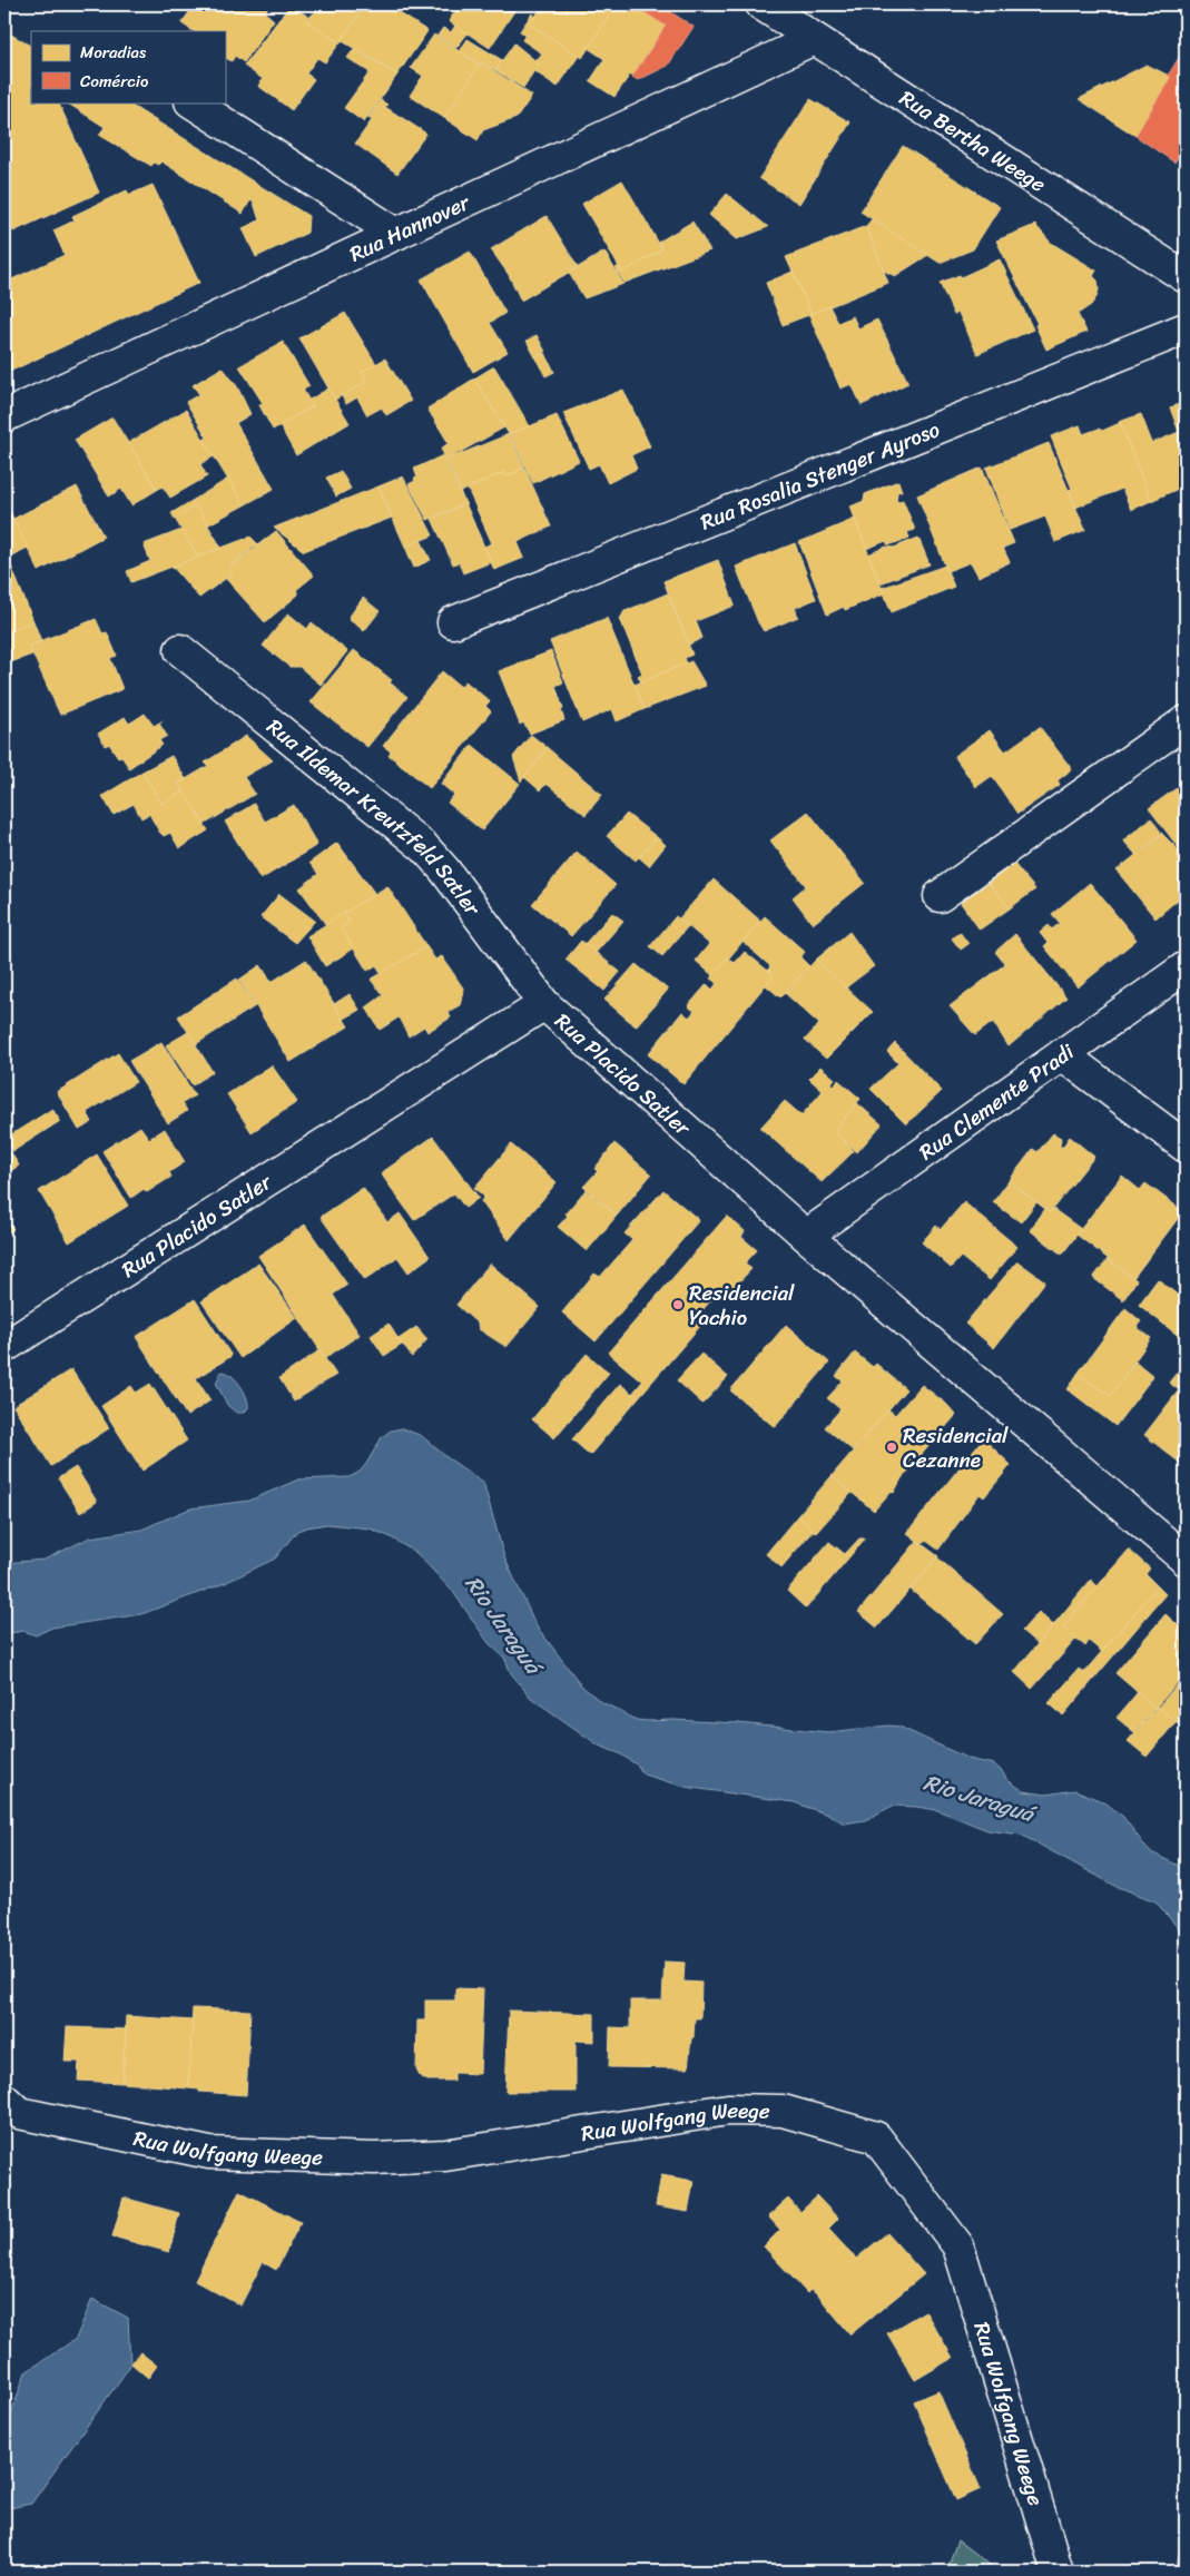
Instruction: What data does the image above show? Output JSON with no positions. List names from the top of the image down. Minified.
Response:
{"streets":{"street":["Rua Bertha Weege","Rua Hannover","Rua Rosalia Stenger Ayroso","Rua Ildemar Kreutzfeld Satler","Rua Placido Satler","Rua Clemente Pradi","Rua Wolfgang Weege"]},"crossings":[["Rua Bertha Weege","Rua Hannover"],["Rua Ildemar Kreutzfeld Satler","Rua Placido Satler"],["Rua Placido Satler","Rua Clemente Pradi"]],"water":["Rio Jaraguá"],"places":["Residencial Yachio","Residencial Cezanne"],"legend":["Moradias","Comércio"]}
